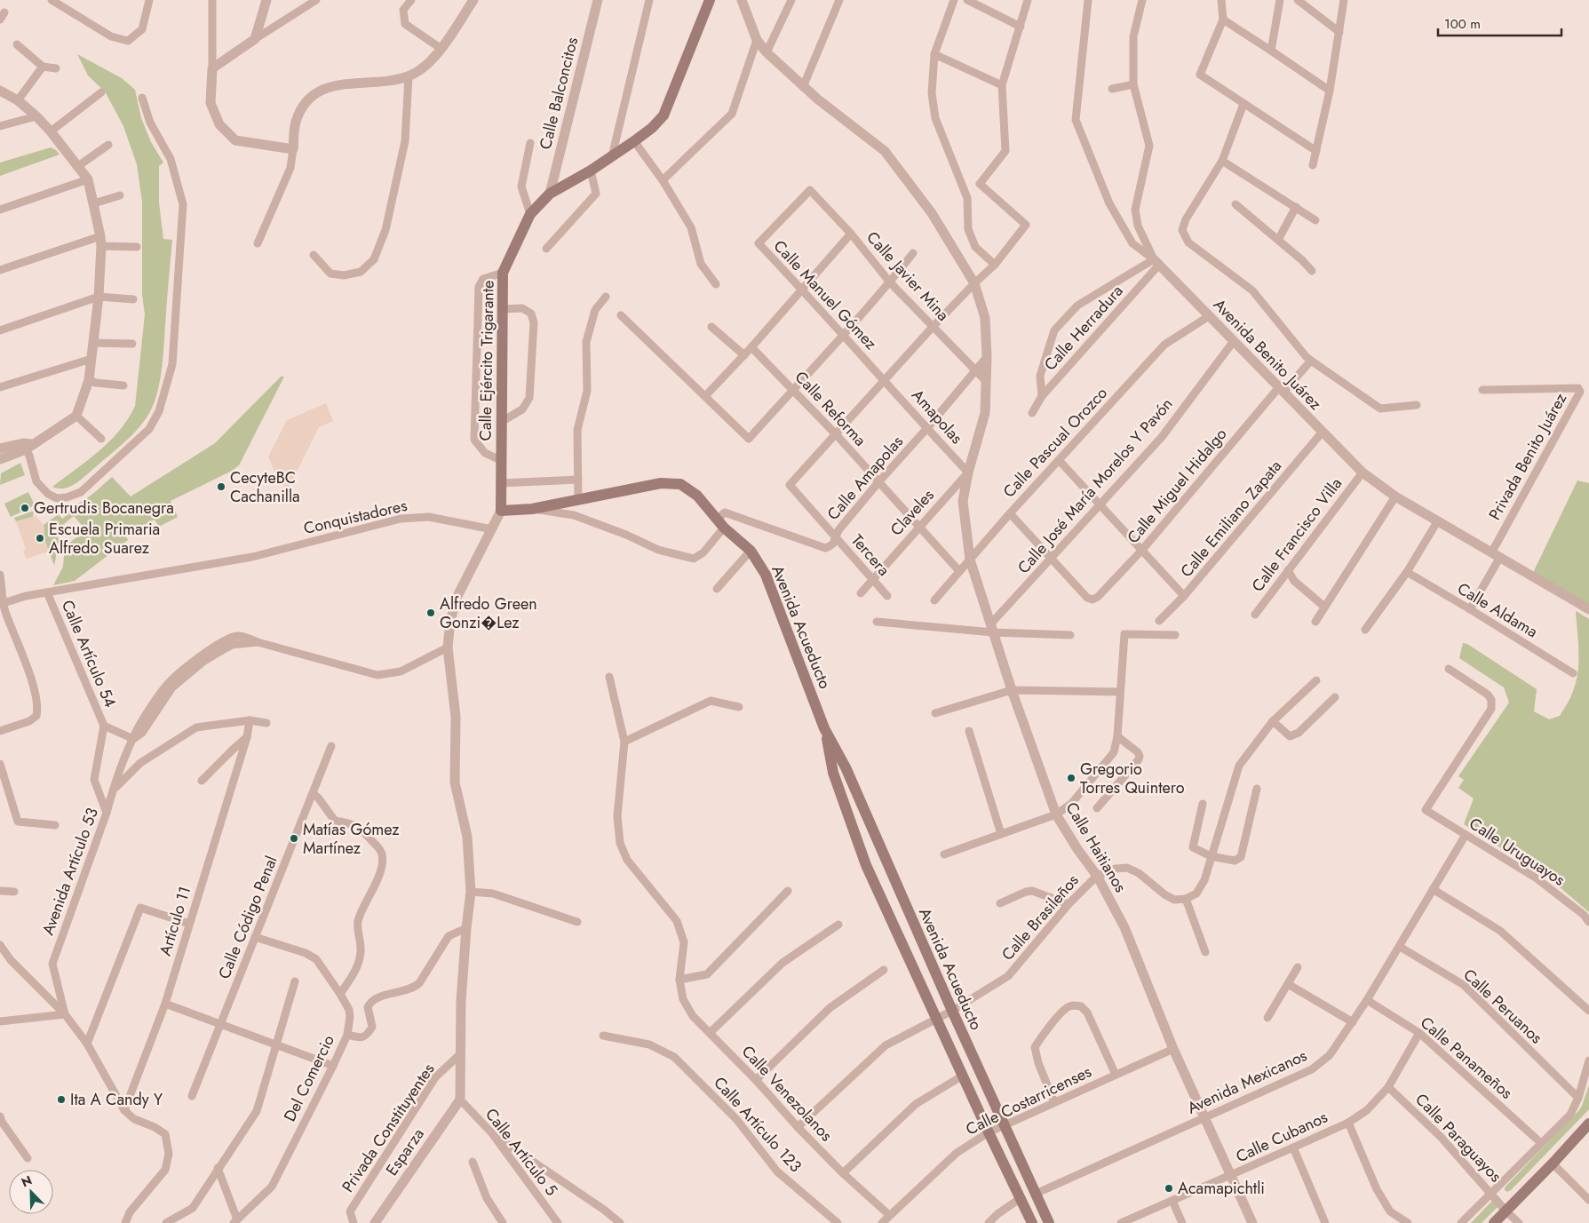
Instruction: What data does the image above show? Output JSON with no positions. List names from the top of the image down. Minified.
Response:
{"streets":{"main road":["Calle Ejército Trigarante","Avenida Acueducto"],"street":["Calle Balconcitos","Calle Javier Mina","Calle Manuel Gómez","Calle Herradura","Avenida Benito Juárez","Calle Reforma","Amapolas","Calle Pascual Orozco","Privada Benito Juárez","Calle Amapolas","Calle José María Morelos Y Pavón","Calle Miguel Hidalgo","Claveles","Conquistadores","Calle Emiliano Zapata","Calle Francisco Villa","Tercera","Calle Aldama","Calle Artículo 54","Calle Haitianos","Calle Uruguayos","Avenida Artículo 53","Calle Código Penal","Calle Brasileños","Artículo 11","Calle Peruanos","Calle Panameños","Del Comercio","Avenida Mexicanos","Calle Venezolanos","Calle Costarricenses","Calle Artículo 123","Privada Constituyentes","Calle Cubanos","Calle Paraguayos","Esparza","Calle Artículo 5"]},"crossings":[["Calle Balconcitos","Calle Ejército Trigarante"],["Calle Javier Mina","Calle Manuel Gómez"],["Calle Javier Mina","Calle Amapolas"],["Calle Javier Mina","Calle Haitianos"],["Calle Manuel Gómez","Amapolas"],["Calle Herradura","Avenida Benito Juárez"],["Avenida Benito Juárez","Calle Pascual Orozco"],["Avenida Benito Juárez","Privada Benito Juárez"],["Avenida Benito Juárez","Calle José María Morelos Y Pavón"],["Avenida Benito Juárez","Calle Miguel Hidalgo"],["Avenida Benito Juárez","Calle Emiliano Zapata"],["Avenida Benito Juárez","Calle Francisco Villa"],["Calle Ejército Trigarante","Avenida Acueducto"],["Calle Reforma","Calle Pascual Orozco"],["Calle Reforma","Calle Amapolas"],["Calle Reforma","Claveles"],["Calle Reforma","Tercera"],["Amapolas","Calle Amapolas"],["Amapolas","Claveles"],["Amapolas","Calle Haitianos"],["Calle Pascual Orozco","Calle Haitianos"],["Calle Amapolas","Tercera"],["Calle Amapolas","Avenida Acueducto"],["Calle Amapolas","Calle Haitianos"],["Calle José María Morelos Y Pavón","Calle Miguel Hidalgo"],["Calle José María Morelos Y Pavón","Calle Haitianos"],["Claveles","Tercera"],["Claveles","Calle Haitianos"],["Conquistadores","Calle Artículo 54"],["Avenida Acueducto","Calle Brasileños"],["Avenida Acueducto","Avenida Mexicanos"],["Avenida Acueducto","Calle Costarricenses"],["Calle Artículo 54","Avenida Artículo 53"],["Calle Haitianos","Calle Brasileños"],["Calle Haitianos","Avenida Mexicanos"],["Calle Haitianos","Calle Costarricenses"],["Calle Haitianos","Calle Cubanos"],["Calle Uruguayos","Avenida Mexicanos"],["Calle Brasileños","Calle Venezolanos"],["Calle Peruanos","Avenida Mexicanos"],["Calle Panameños","Avenida Mexicanos"],["Calle Panameños","Calle Cubanos"],["Calle Venezolanos","Calle Costarricenses"],["Calle Cubanos","Calle Paraguayos"],["Esparza","Calle Artículo 5"]],"places":["CecyteBC Cachanilla","Gertrudis Bocanegra","Escuela Primaria Alfredo Suarez","Alfredo Green Gonzi�Lez","Gregorio Torres Quintero","Matías Gómez Martínez","Ita A Candy Y","Acamapichtli"],"scale_bar":"100 m","north":"top left"}
